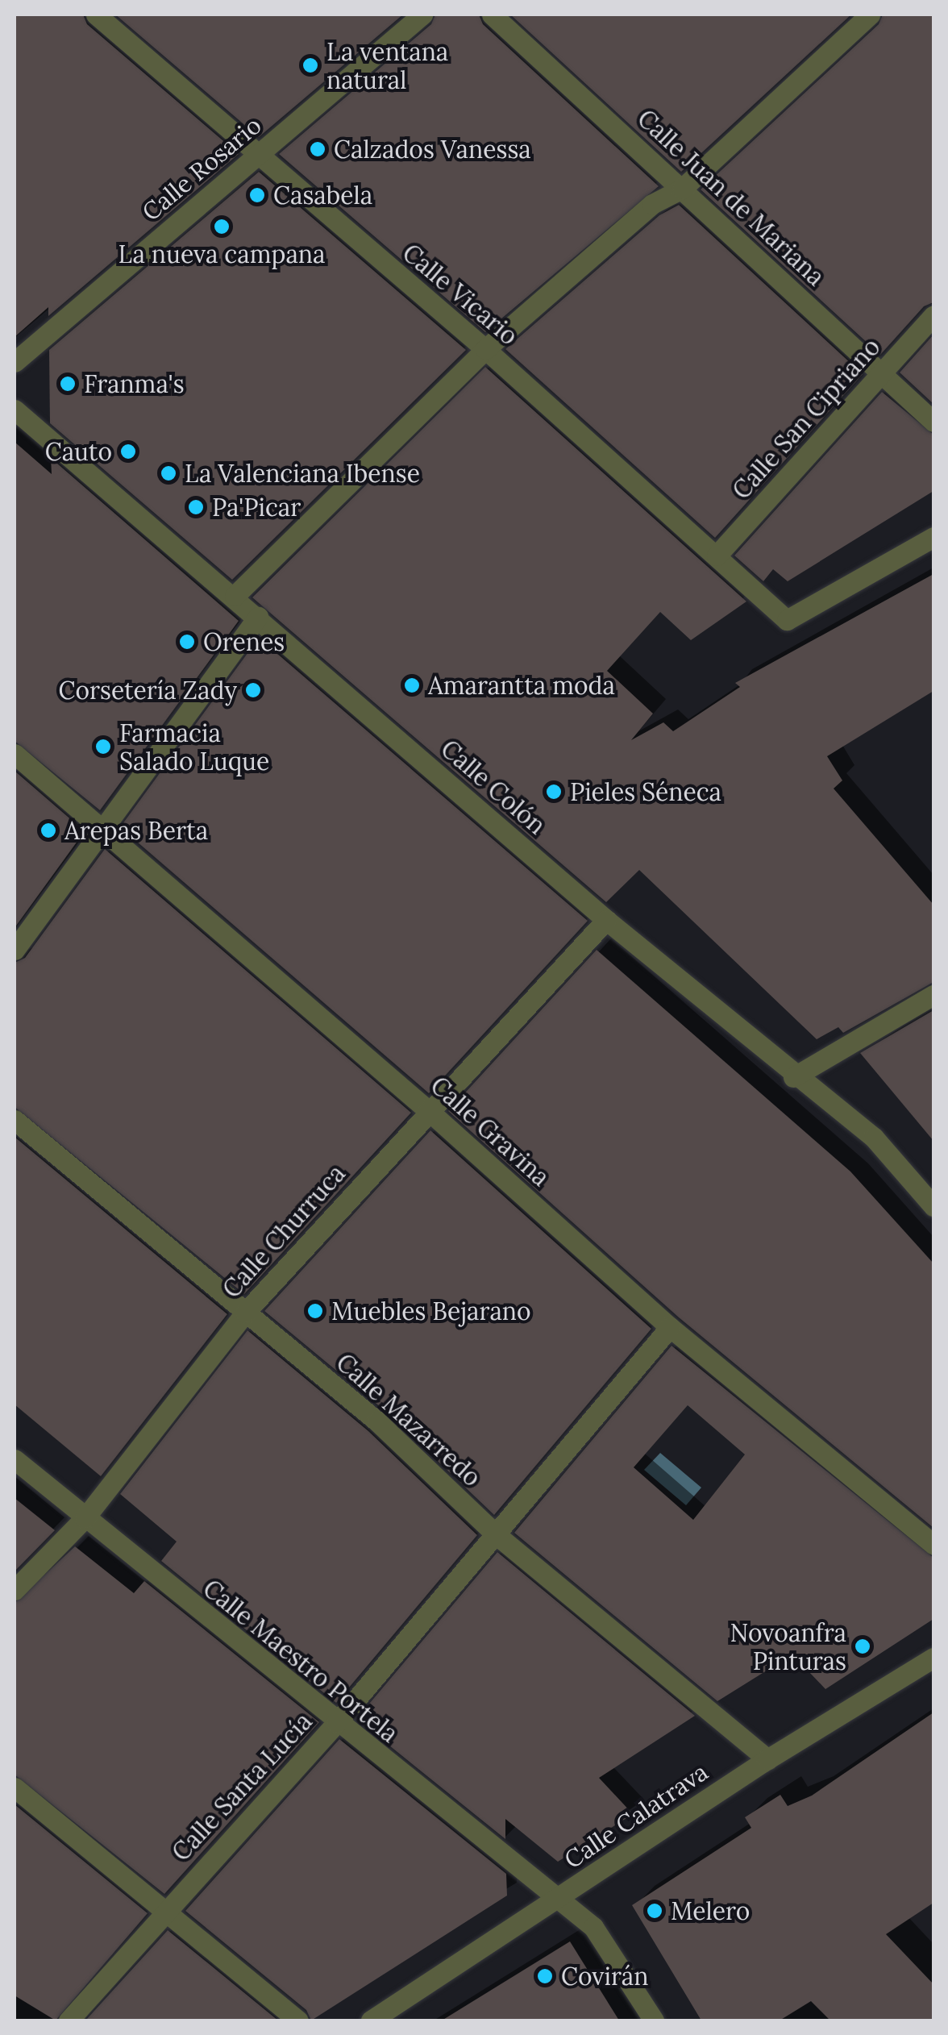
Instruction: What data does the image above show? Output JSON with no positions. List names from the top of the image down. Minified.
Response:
{"streets":{"street":["Calle Rosario","Calle Juan de Mariana","Calle Vicario","Calle San Cipriano","Calle Colón","Calle Gravina","Calle Churruca","Calle Mazarredo","Calle Maestro Portela","Calle Santa Lucía","Calle Calatrava"]},"crossings":[["Calle Rosario","Calle Vicario"],["Calle Juan de Mariana","Calle San Cipriano"],["Calle Vicario","Calle San Cipriano"],["Calle Colón","Calle Churruca"],["Calle Gravina","Calle Churruca"],["Calle Gravina","Calle Santa Lucía"],["Calle Churruca","Calle Mazarredo"],["Calle Churruca","Calle Maestro Portela"],["Calle Mazarredo","Calle Santa Lucía"],["Calle Mazarredo","Calle Calatrava"],["Calle Maestro Portela","Calle Santa Lucía"],["Calle Maestro Portela","Calle Calatrava"]],"places":["La ventana natural","Calzados Vanessa","Casabela","La nueva campana","Franma's","Cauto","La Valenciana Ibense","Pa'Picar","Orenes","Amarantta moda","Corsetería Zady","Farmacia Salado Luque","Pieles Séneca","Arepas Berta","Muebles Bejarano","Novoanfra Pinturas","Melero","Covirán"]}
